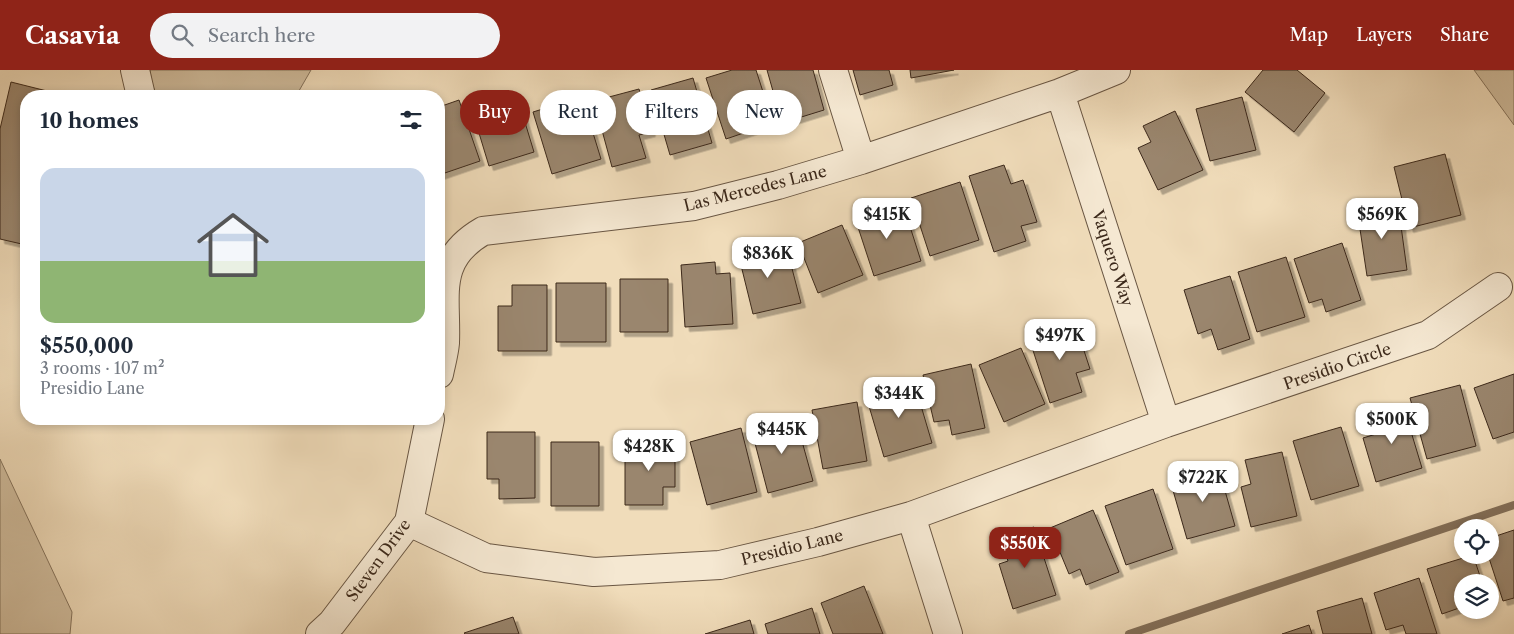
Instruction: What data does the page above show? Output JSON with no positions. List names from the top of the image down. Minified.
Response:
{"streets":{"street":["Las Mercedes Lane","Vaquero Way","Presidio Circle","Presidio Lane","Steven Drive"]},"crossings":[["Las Mercedes Lane","Vaquero Way"],["Vaquero Way","Presidio Circle"],["Vaquero Way","Presidio Lane"],["Presidio Circle","Presidio Lane"],["Presidio Lane","Steven Drive"]],"page":{"header":"Casavia","search":"Search here","nav":["Map","Layers","Share"],"chip":["Buy","Rent","Filters","New"],"heading":"10 homes","list":[{"name":"$550,000","note":"3 rooms · 107 m² · Presidio Lane"}],"price":["$415K","$569K","$836K","$497K","$344K","$500K","$445K","$428K","$722K","$550K"]}}
